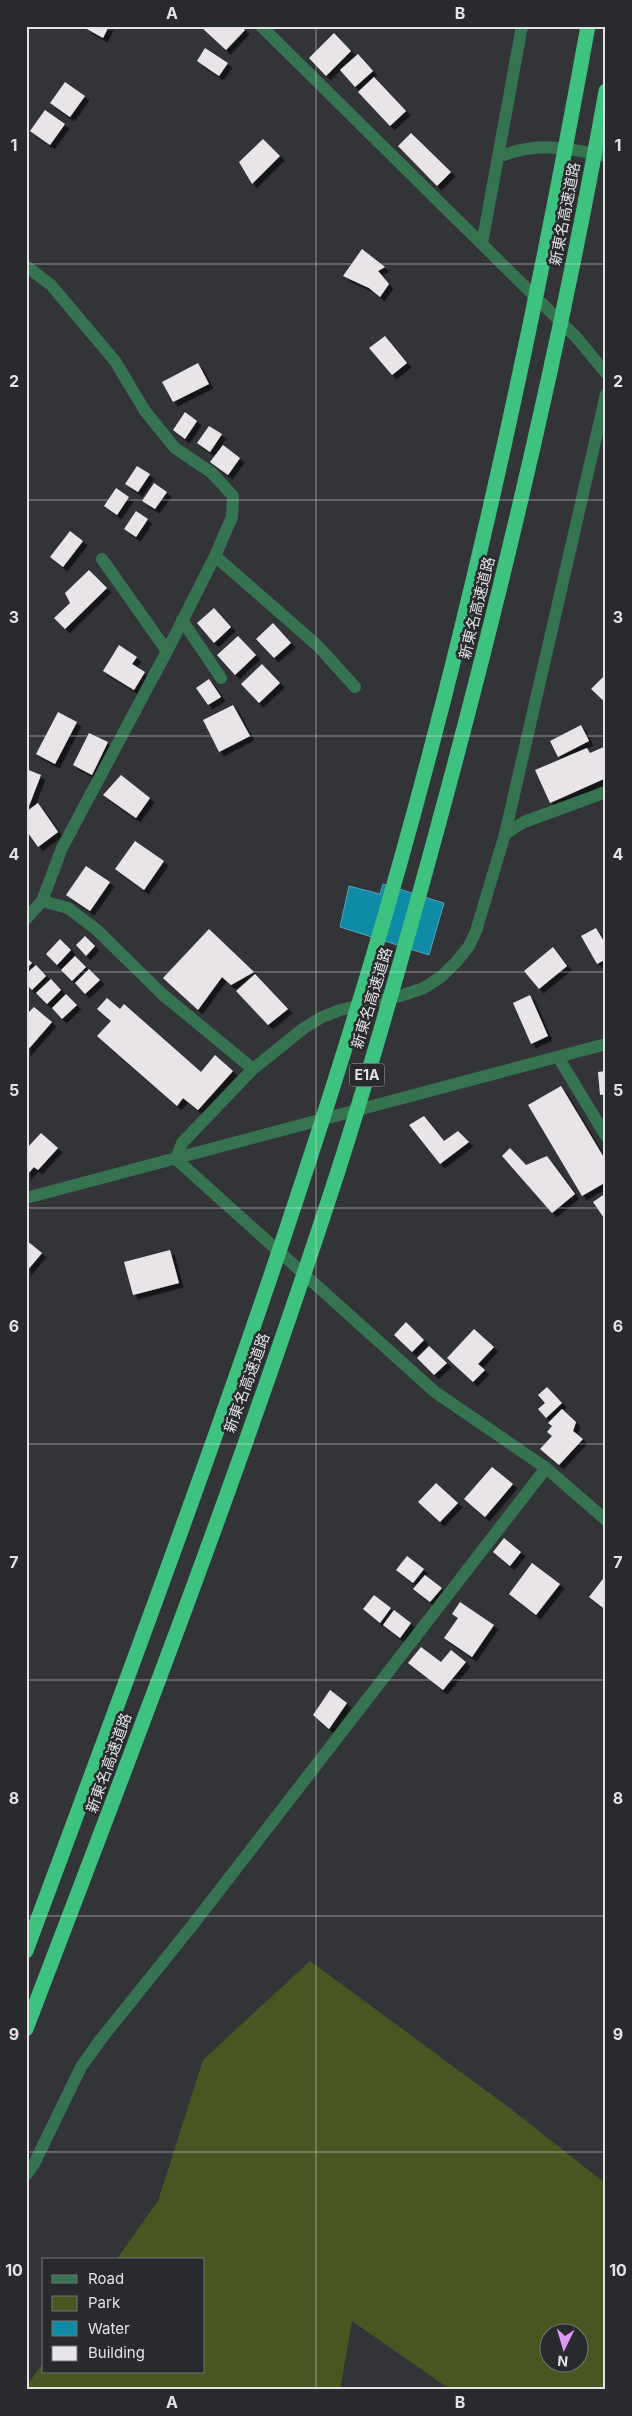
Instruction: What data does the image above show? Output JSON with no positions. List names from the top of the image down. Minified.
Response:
{"streets":{"highway":["新東名高速道路","E1A"]},"legend":["Road","Park","Water","Building"],"north":"bottom","grid":{"columns":["A","B"],"rows":["1","2","3","4","5","6","7","8","9","10"]}}
